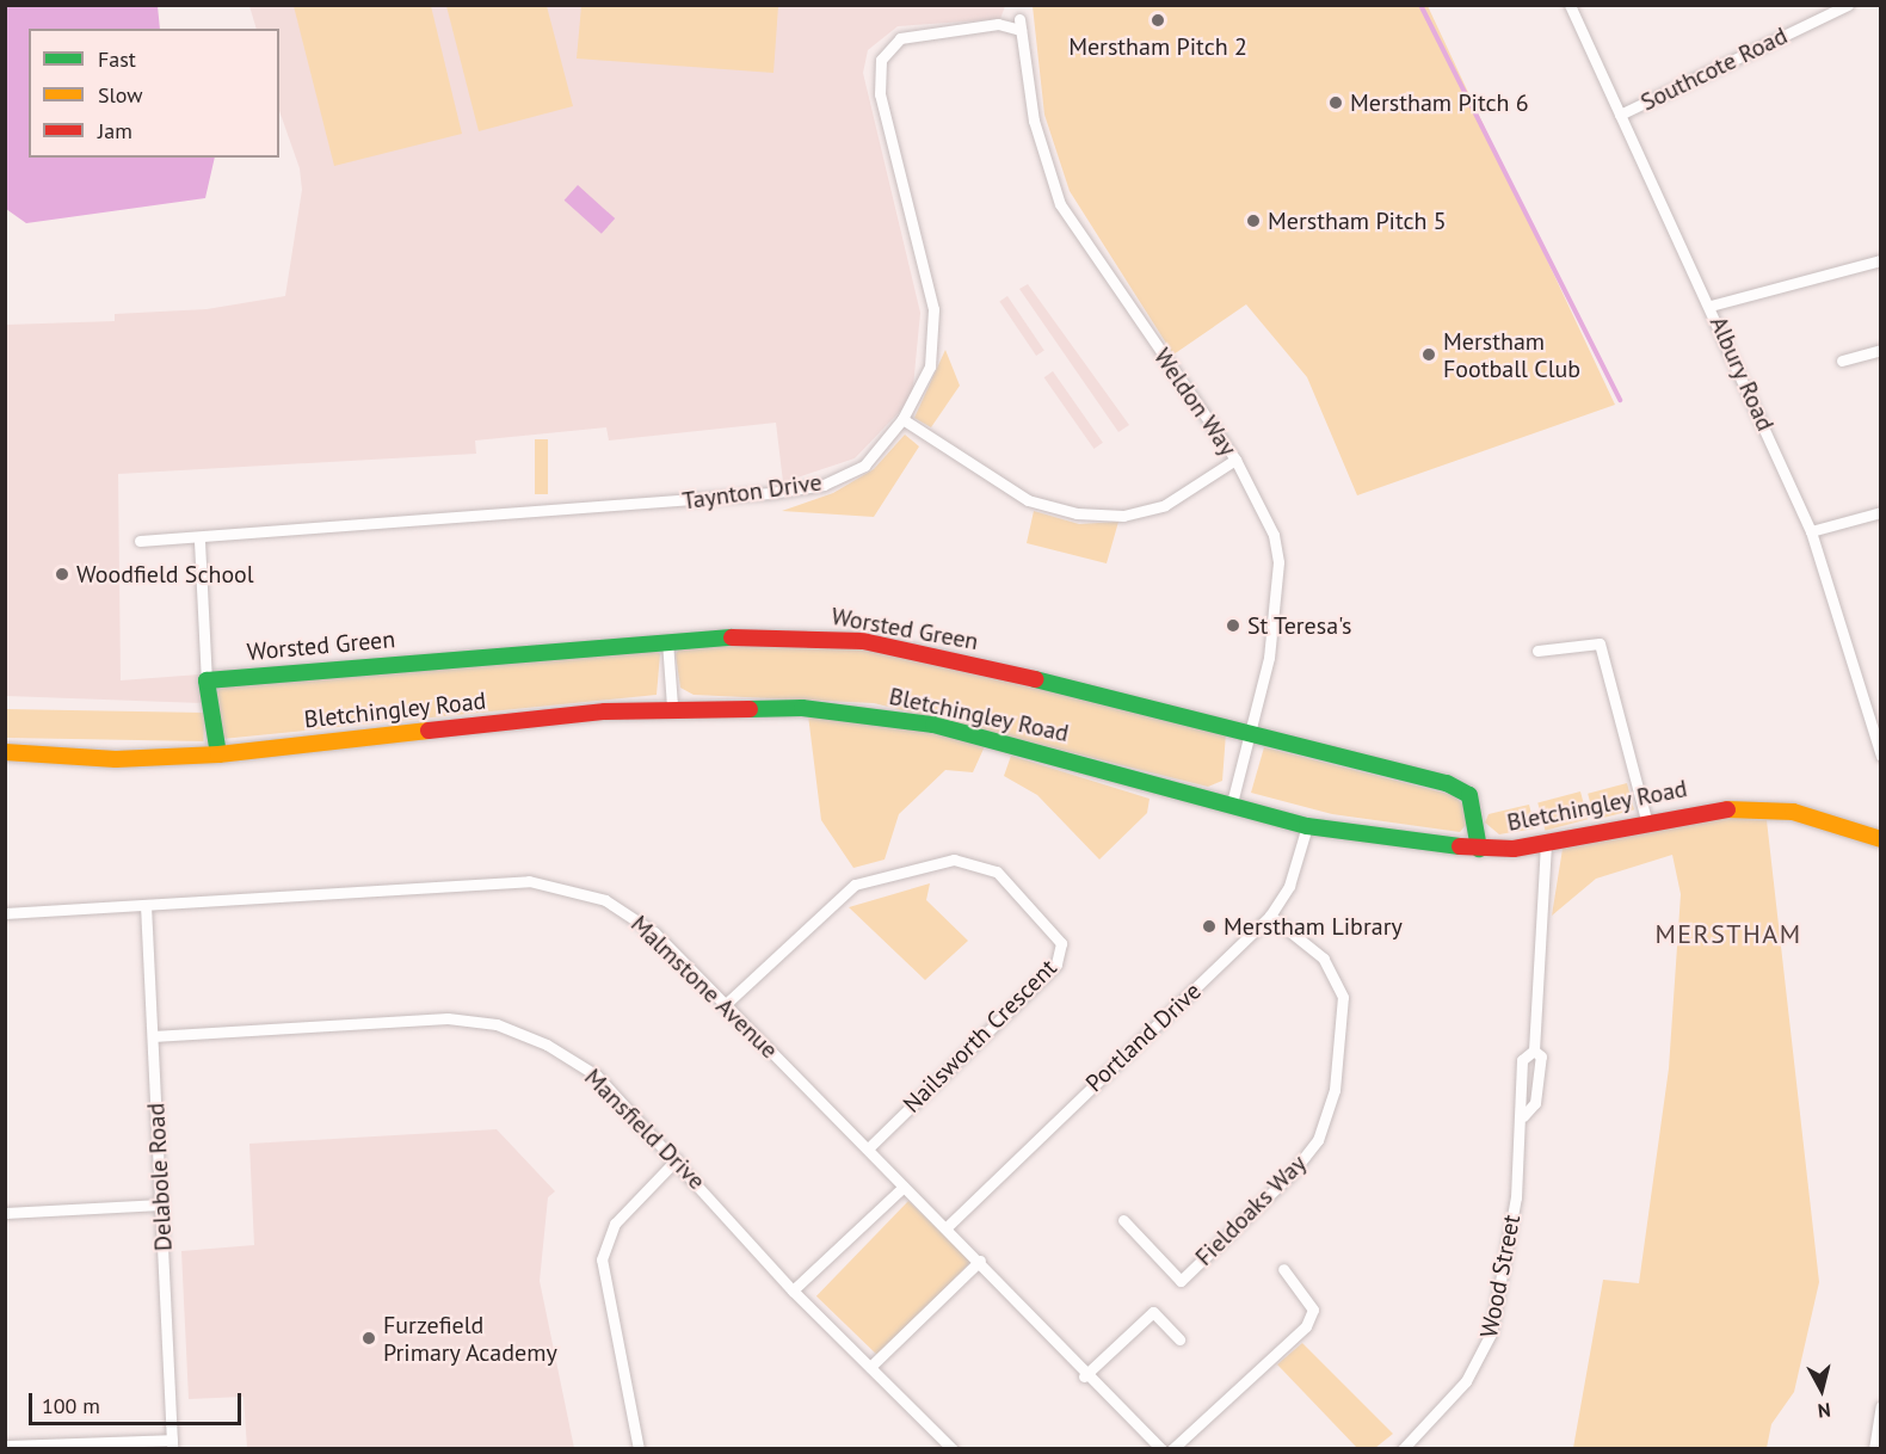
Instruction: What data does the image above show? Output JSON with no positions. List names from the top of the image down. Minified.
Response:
{"streets":{"street":["Southcote Road","Albury Road","Weldon Way","Taynton Drive","Worsted Green","Bletchingley Road","Malmstone Avenue","Nailsworth Crescent","Portland Drive","Mansfield Drive","Delabole Road","Fieldoaks Way","Wood Street"]},"crossings":[["Southcote Road","Albury Road"],["Weldon Way","Taynton Drive"],["Weldon Way","Worsted Green"],["Weldon Way","Bletchingley Road"],["Worsted Green","Bletchingley Road"],["Bletchingley Road","Portland Drive"],["Bletchingley Road","Wood Street"],["Malmstone Avenue","Nailsworth Crescent"],["Malmstone Avenue","Portland Drive"],["Malmstone Avenue","Delabole Road"],["Portland Drive","Fieldoaks Way"],["Mansfield Drive","Delabole Road"]],"districts":["MERSTHAM"],"places":["Merstham Pitch 2","Merstham Pitch 6","Merstham Pitch 5","Merstham Football Club","Woodfield School","St Teresa's","Merstham Library","Furzefield Primary Academy"],"legend":["Fast","Slow","Jam"],"scale_bar":"100 m","north":"bottom"}
